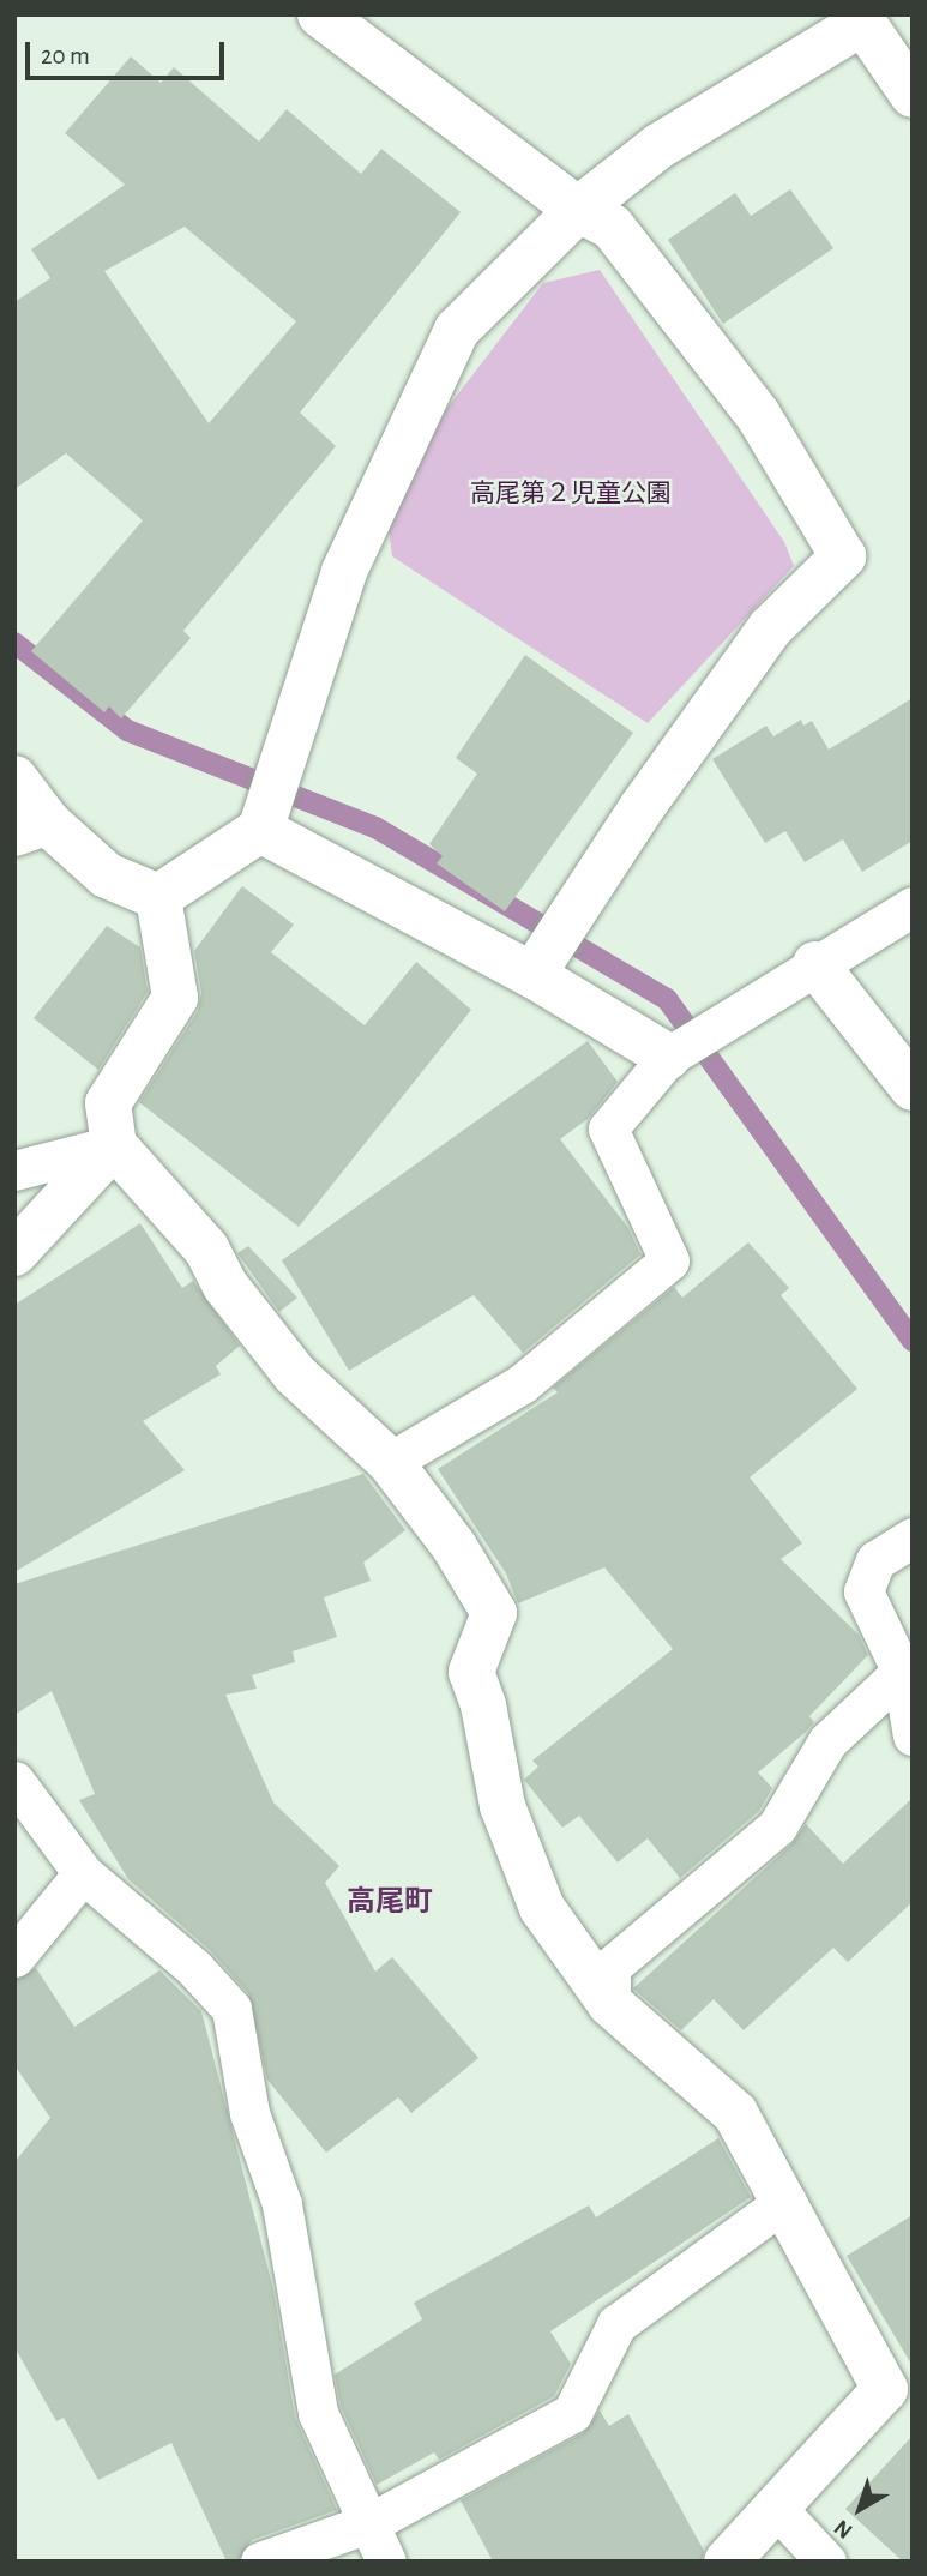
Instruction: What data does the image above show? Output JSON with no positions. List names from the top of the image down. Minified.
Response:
{"districts":["高尾町"],"parks":["高尾第２児童公園"],"scale_bar":"20 m","north":"bottom left"}
